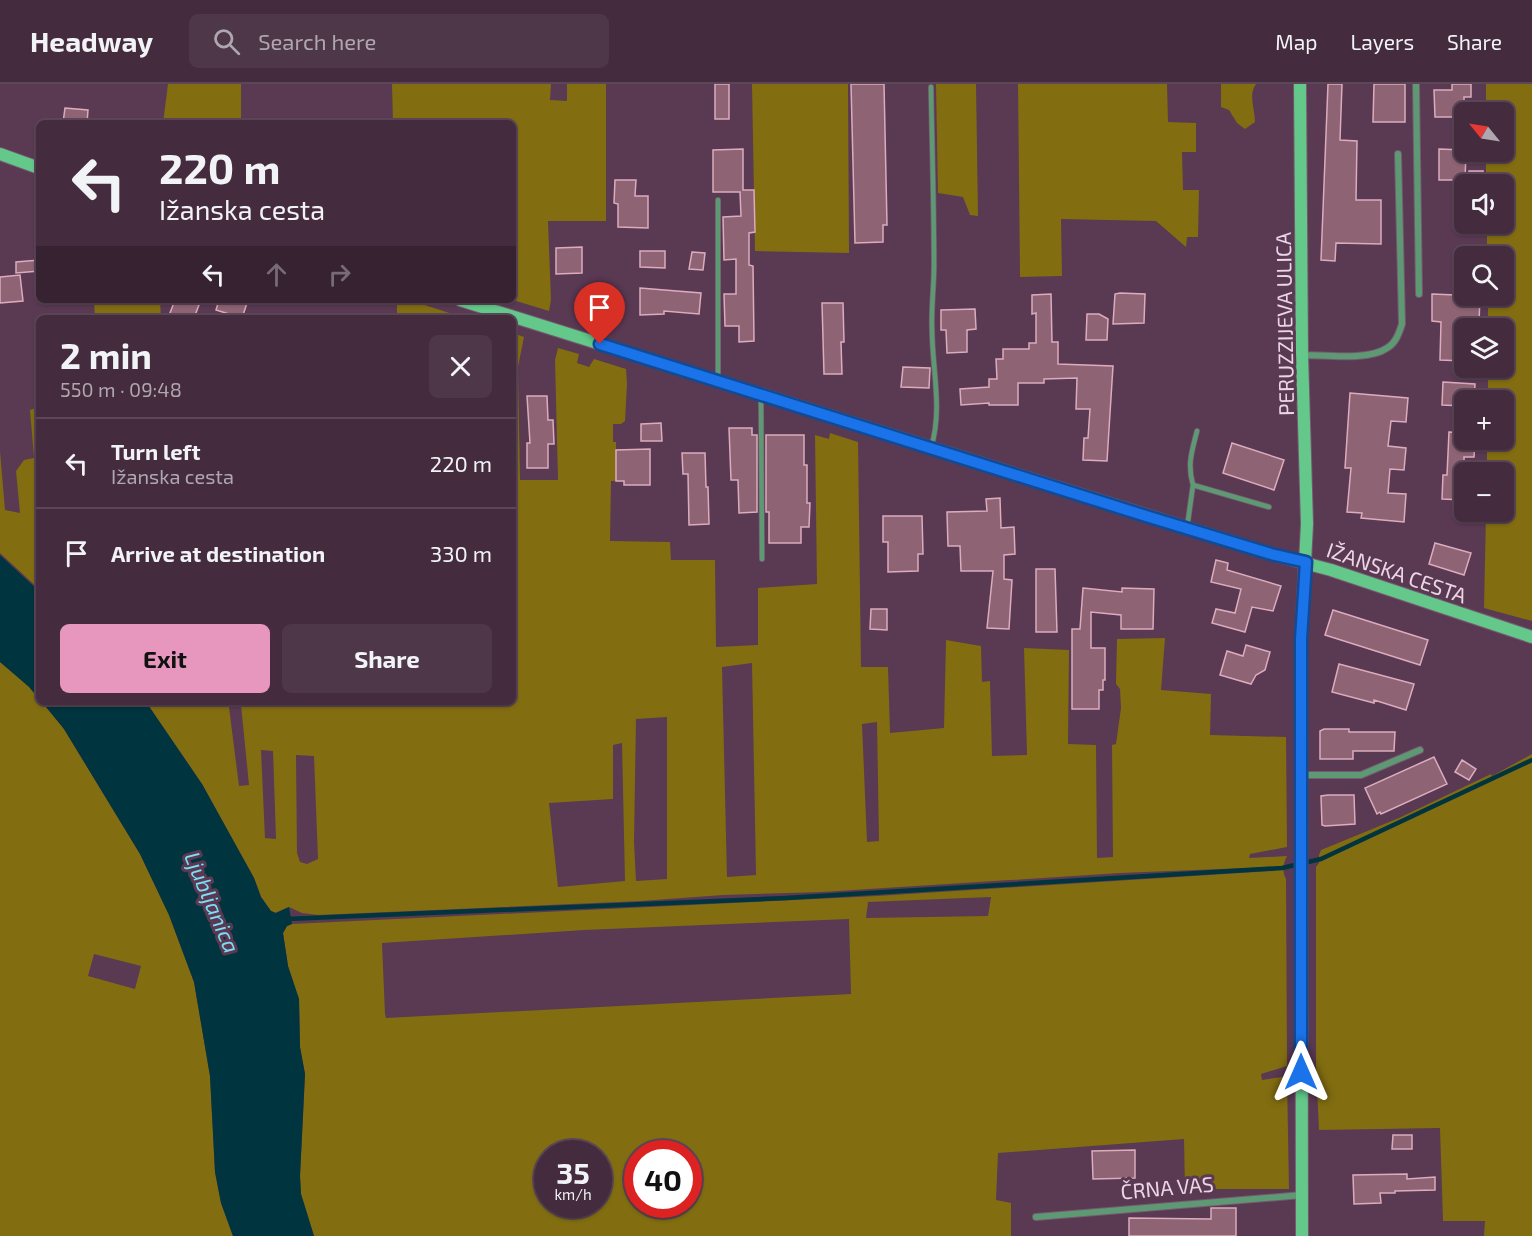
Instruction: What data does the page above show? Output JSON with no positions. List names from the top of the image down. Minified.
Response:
{"streets":{"street":["PERUZZIJEVA ULICA","IŽANSKA CESTA","ČRNA VAS"]},"crossings":[["PERUZZIJEVA ULICA","IŽANSKA CESTA"]],"water":["Ljubljanica"],"north":"top left","page":{"header":"Headway","search":"Search here","nav":["Map","Layers","Share"],"map_buttons":["+","−"],"turn":["220 m","Ižanska cesta"],"heading":["2 min","550 m · 09:48"],"list":[{"name":"Turn left","note":"Ižanska cesta","value":"220 m"},{"name":"Arrive at destination","value":"330 m"}],"buttons":["Exit","Share"],"speed":"35 km/h","limit":"40"}}
